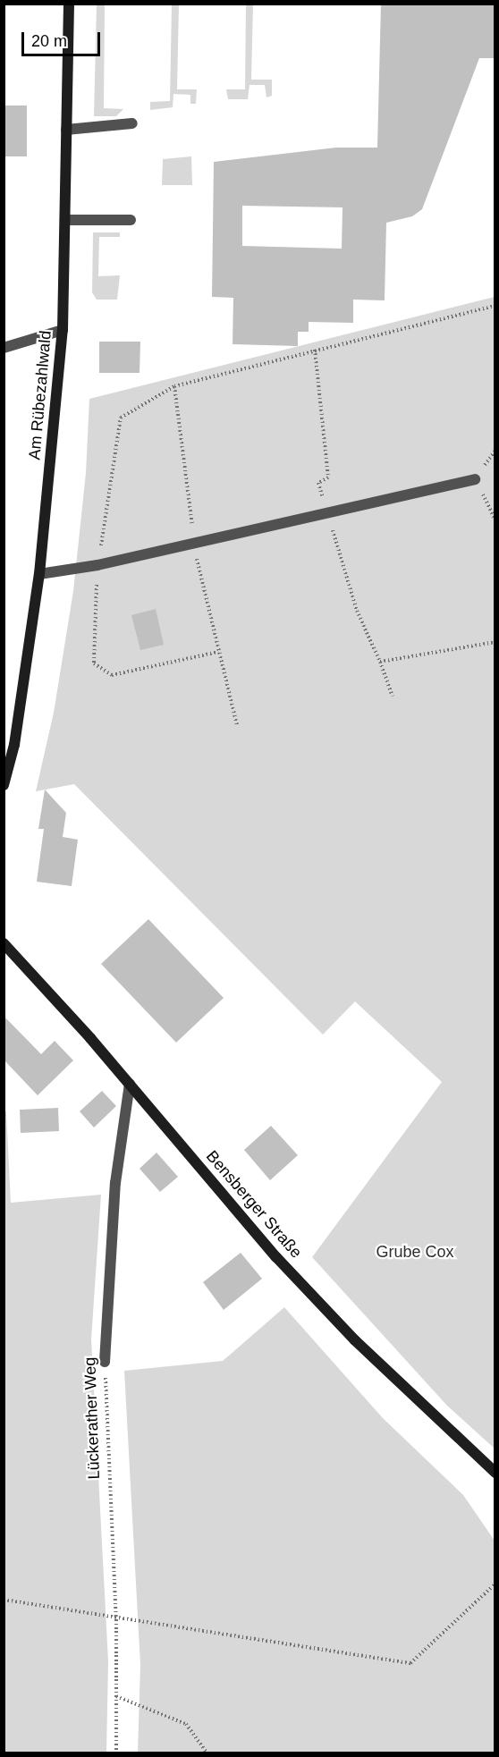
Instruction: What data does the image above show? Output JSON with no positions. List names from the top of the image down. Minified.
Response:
{"streets":{"street":["Am Rübezahlwald","Bensberger Straße","Lückerather Weg"]},"crossings":[["Bensberger Straße","Lückerather Weg"]],"parks":["Grube Cox"],"scale_bar":"20 m"}
